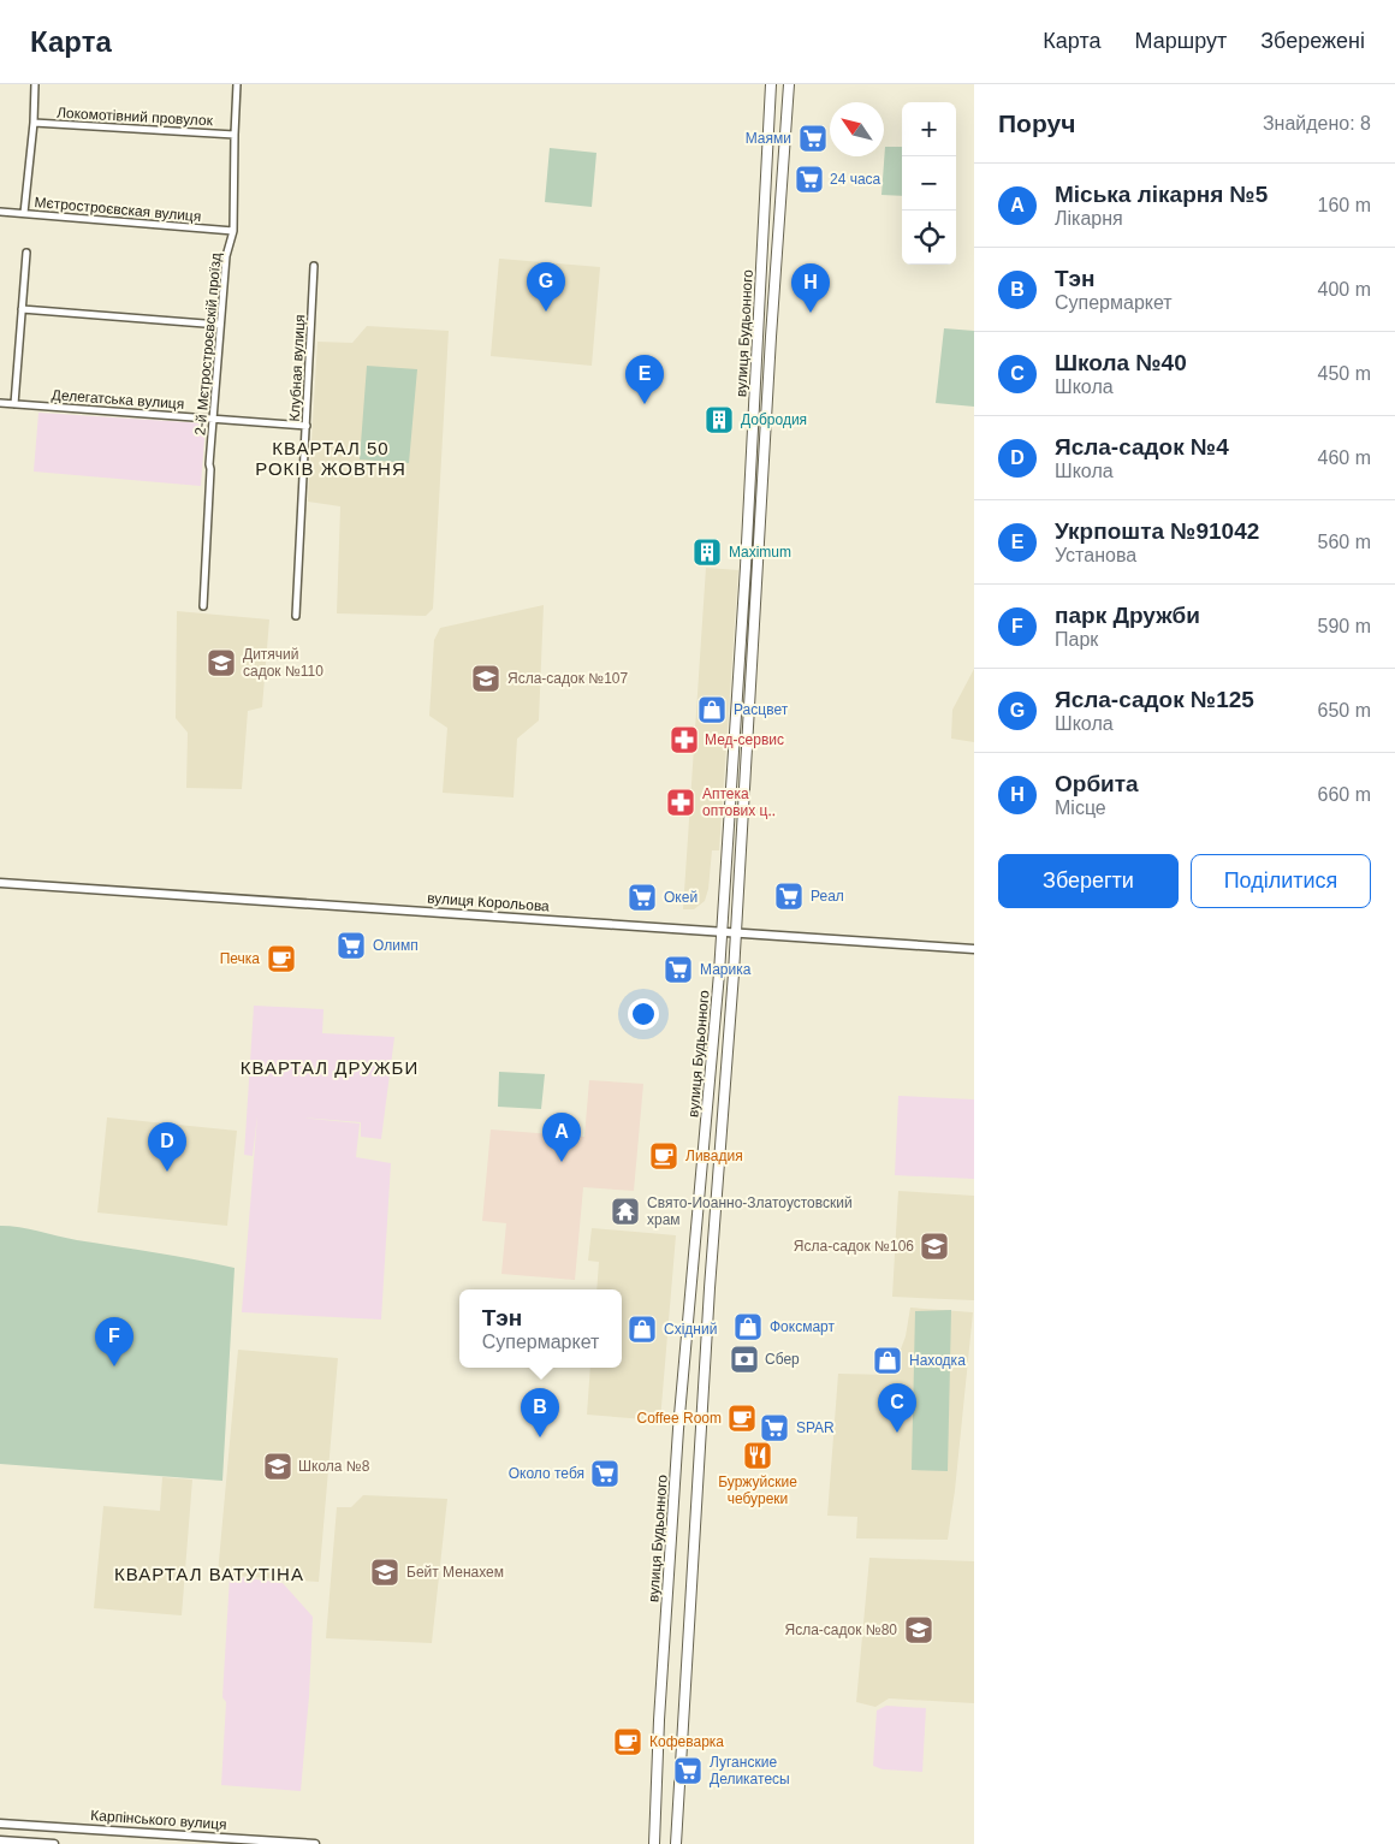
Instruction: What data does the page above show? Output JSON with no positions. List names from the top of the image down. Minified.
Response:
{"streets":{"main road":["вулиця Будьонного"],"street":["Локомотівний провулок","Мєтростроєвская вулиця","2-й Мєтростроєвскій проїзд","Клубная вулиця","Делегатська вулиця","вулиця Корольова","Карпінського вулиця"]},"crossings":[["Локомотівний провулок","2-й Мєтростроєвскій проїзд"],["Мєтростроєвская вулиця","2-й Мєтростроєвскій проїзд"],["вулиця Будьонного","вулиця Корольова"],["2-й Мєтростроєвскій проїзд","Делегатська вулиця"],["Клубная вулиця","Делегатська вулиця"]],"districts":["КВАРТАЛ 50 РОКІВ ЖОВТНЯ","КВАРТАЛ ДРУЖБИ","КВАРТАЛ ВАТУТІНА"],"places":{"supermarket":["Маями","24 часа","Реал","Окей","Олимп","Марика","SPAR","Около тебя","Луганские Деликатесы"],"building":["Добродия","Maximum"],"school or university":["Дитячий садок №110","Ясла-садок №107","Ясла-садок №106","Школа №8","Бейт Менахем","Ясла-садок №80"],"shop":["Расцвет","Фоксмарт","Східний","Находка"],"pharmacy":["Мед-сервис","Аптека оптових ц‥"],"cafe":["Печка","Ливадия","Coffee Room","Кофеварка"],"temple":["Свято-Иоанно-Златоустовский храм"],"bank":["Сбер"],"restaurant":["Буржуйские чебуреки"]},"north":"top left","page":{"header":"Карта","nav":["Карта","Маршрут","Збережені"],"heading":["Поруч","Знайдено: 8"],"map_buttons":["+","−"],"list":[{"mark":"A","name":"Міська лікарня №5","note":"Лікарня","value":"160 m"},{"mark":"B","name":"Тэн","note":"Супермаркет","value":"400 m"},{"mark":"C","name":"Школа №40","note":"Школа","value":"450 m"},{"mark":"D","name":"Ясла-садок №4","note":"Школа","value":"460 m"},{"mark":"E","name":"Укрпошта №91042","note":"Установа","value":"560 m"},{"mark":"F","name":"парк Дружби","note":"Парк","value":"590 m"},{"mark":"G","name":"Ясла-садок №125","note":"Школа","value":"650 m"},{"mark":"H","name":"Орбита","note":"Місце","value":"660 m"}],"pins":["G","H","E","A","D","F","C","B"],"buttons":["Зберегти","Поділитися"],"popup":["Тэн","Супермаркет"]}}
